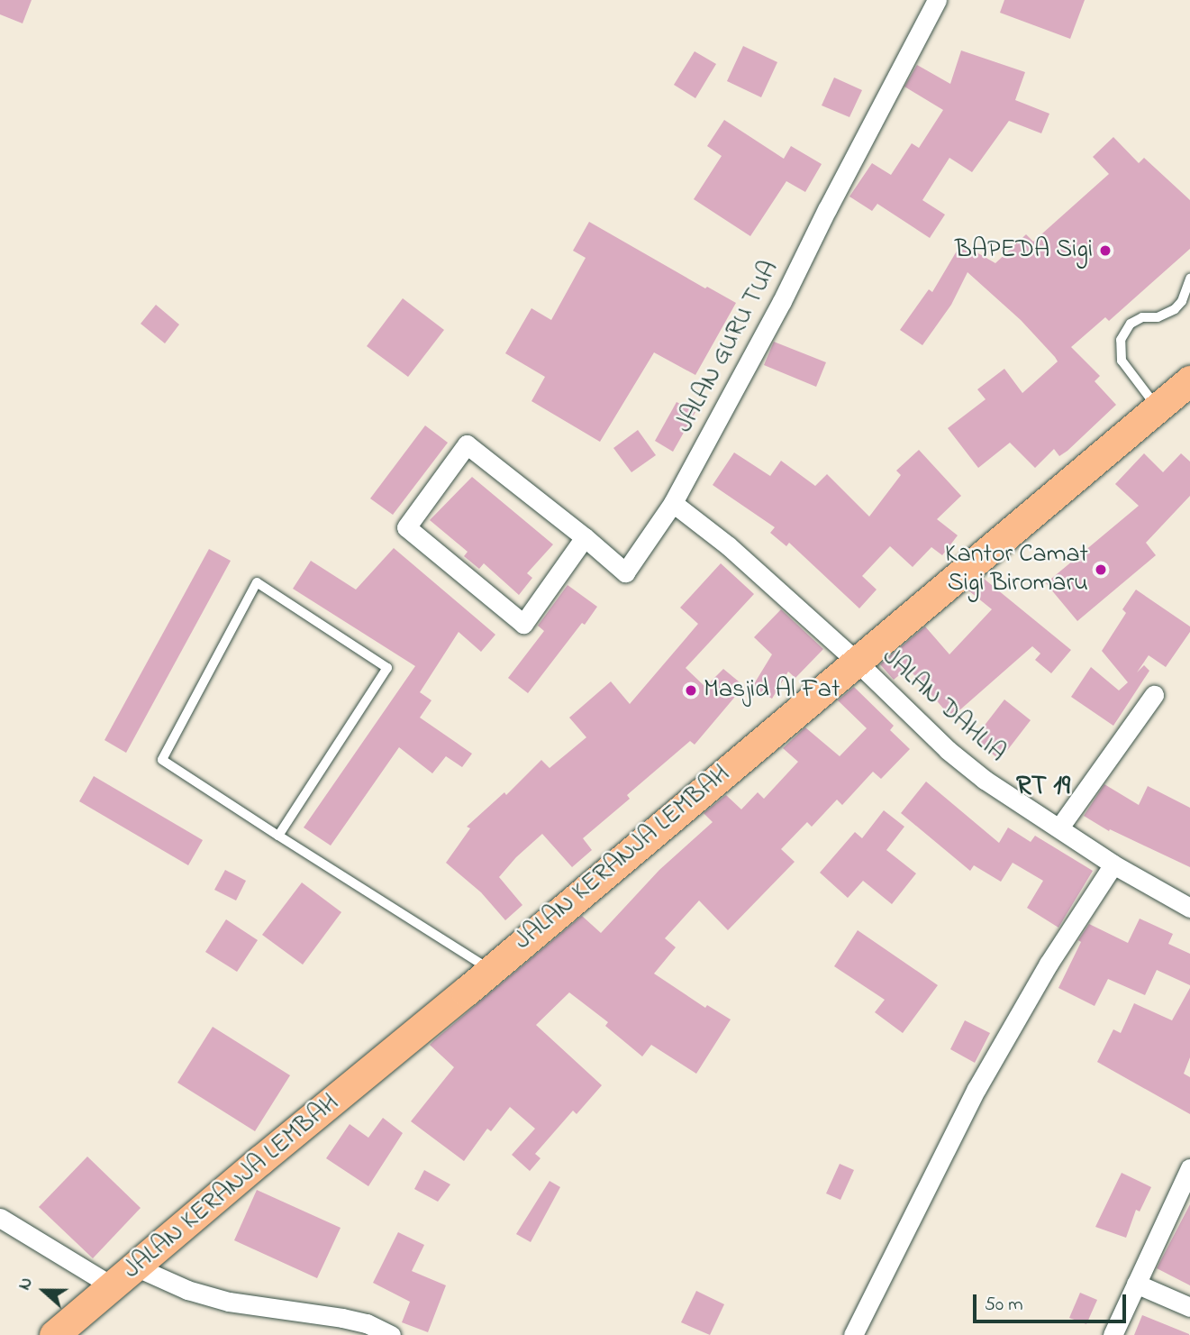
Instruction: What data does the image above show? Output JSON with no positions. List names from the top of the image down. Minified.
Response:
{"streets":{"main road":["JALAN KERANJA LEMBAH"],"street":["JALAN GURU TUA","JALAN DAHLIA"]},"crossings":[["JALAN DAHLIA","JALAN KERANJA LEMBAH"]],"districts":["RT 19"],"places":["BAPEDA Sigi","Kantor Camat Sigi Biromaru","Masjid Al Fat"],"scale_bar":"50 m","north":"left"}
